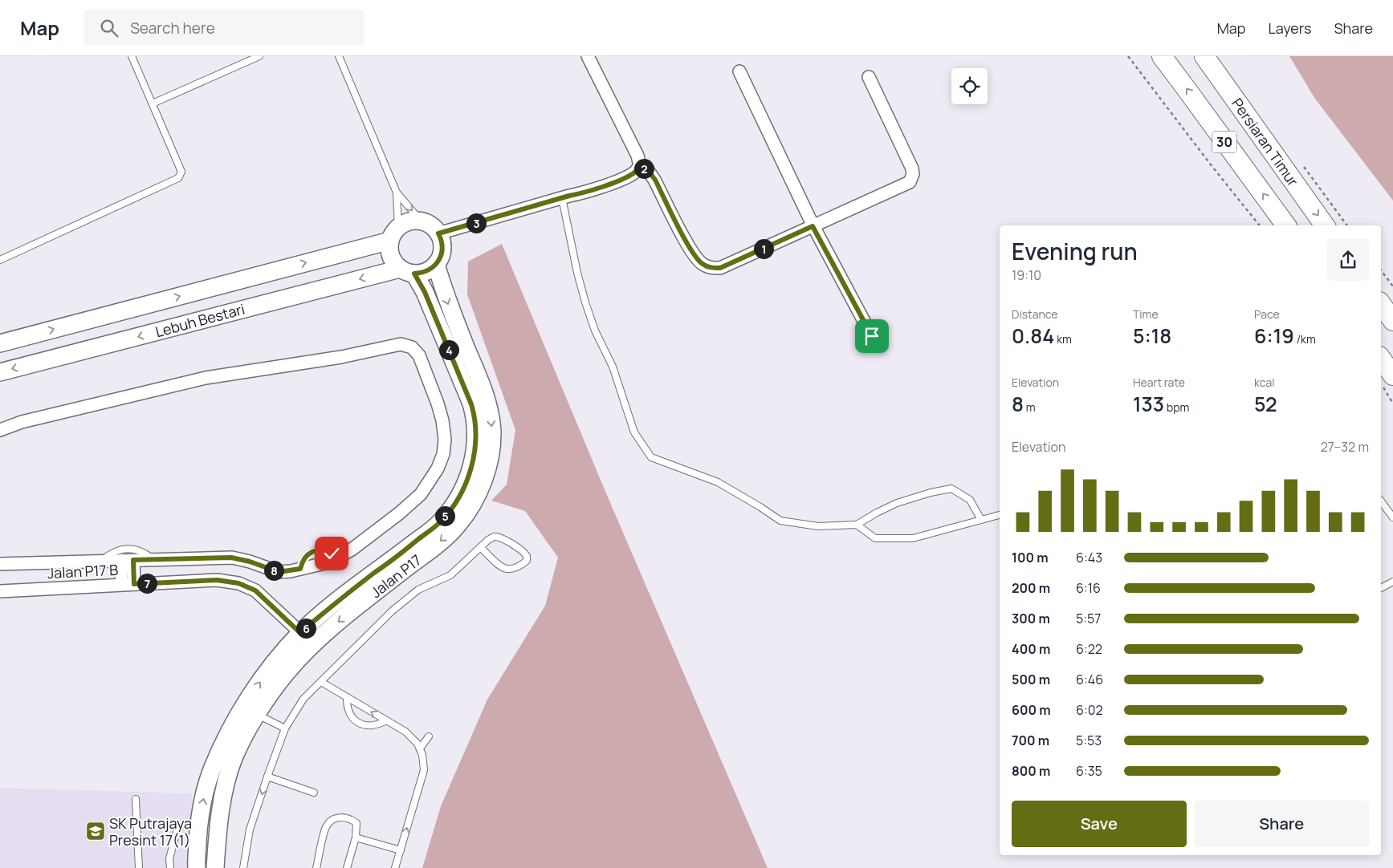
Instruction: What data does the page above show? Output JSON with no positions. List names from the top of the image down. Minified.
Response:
{"streets":{"main road":["30","Persiaran Timur"],"street":["Lebuh Bestari","Jalan P17 B","Jalan P17"]},"crossings":[["Lebuh Bestari","Jalan P17"],["Jalan P17 B","Jalan P17"]],"places":{"school or university":["SK Putrajaya Presint 17(1)"]},"page":{"header":"Map","search":"Search here","nav":["Map","Layers","Share"],"pins":["2","3","1","4","5","8","7","6"],"heading":["Evening run","19:10"],"stats":[["Distance","0.84 km"],["Time","5:18"],["Pace","6:19 /km"],["Elevation","8 m"],["Heart rate","133 bpm"],["kcal","52"]],"chart":["Elevation","27–32 m"],"list":[{"name":"100 m","note":"6:43"},{"name":"200 m","note":"6:16"},{"name":"300 m","note":"5:57"},{"name":"400 m","note":"6:22"},{"name":"500 m","note":"6:46"},{"name":"600 m","note":"6:02"},{"name":"700 m","note":"5:53"},{"name":"800 m","note":"6:35"}],"buttons":["Save","Share"]}}
